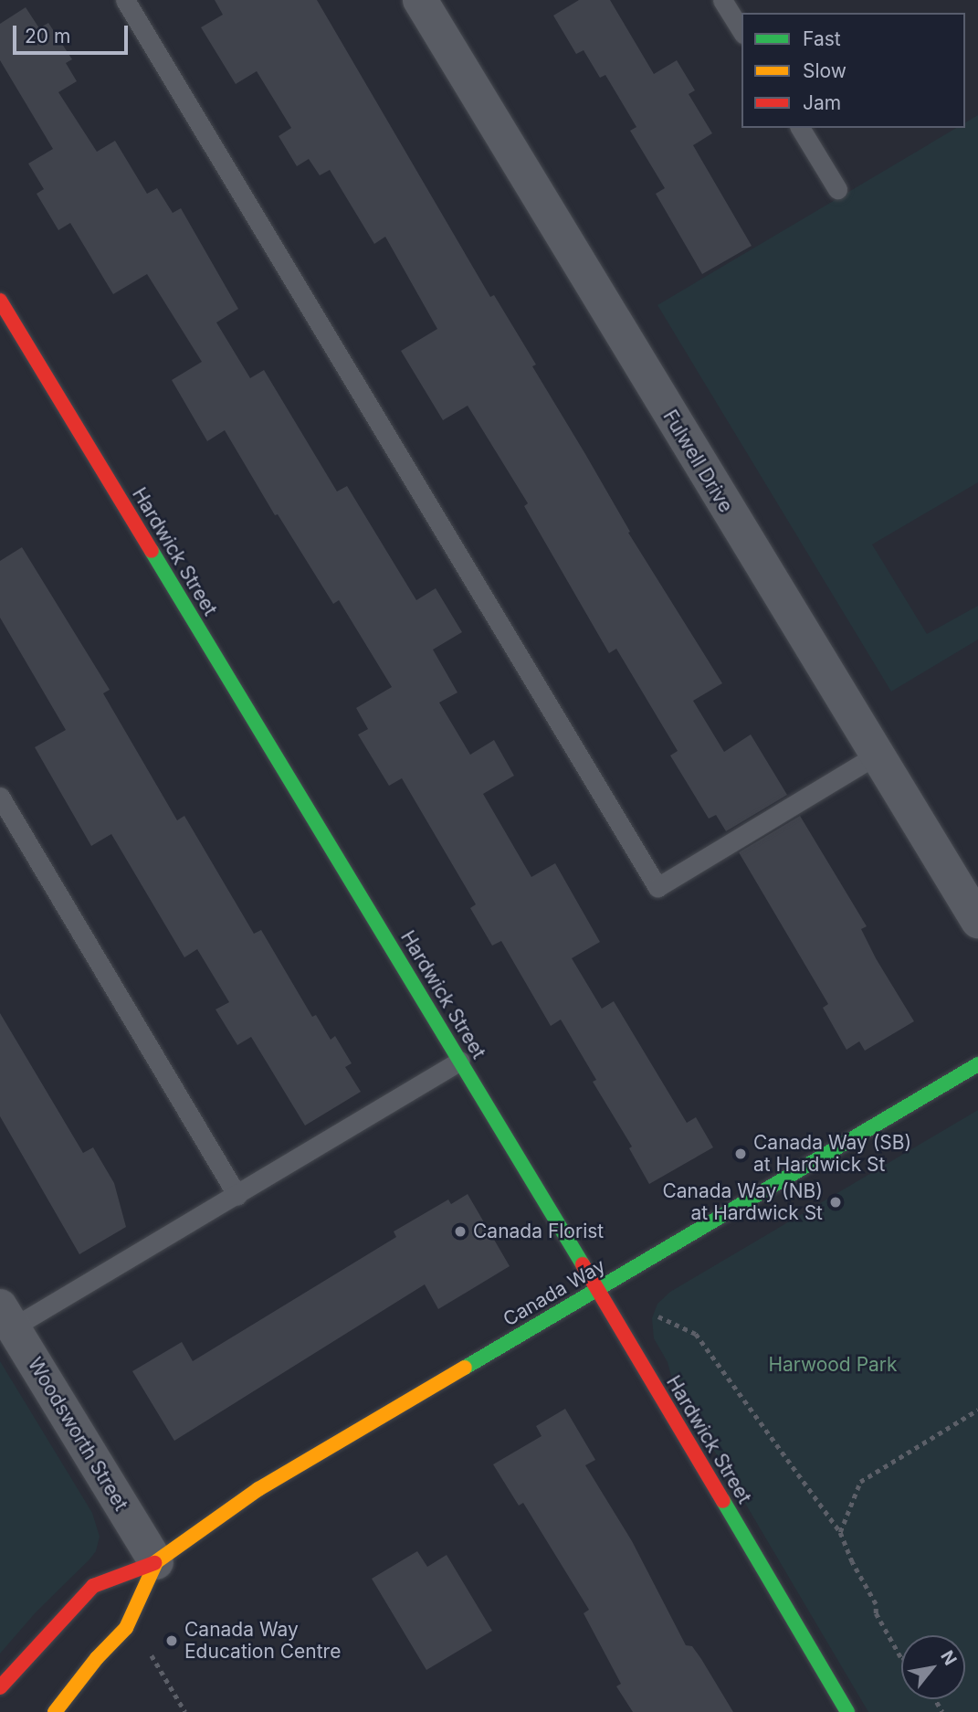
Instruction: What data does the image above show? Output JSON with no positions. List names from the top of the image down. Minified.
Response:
{"streets":{"street":["Fulwell Drive","Hardwick Street","Canada Way","Woodsworth Street"]},"crossings":[["Hardwick Street","Canada Way"],["Canada Way","Woodsworth Street"]],"parks":["Harwood Park"],"places":["Canada Way (SB) at Hardwick St","Canada Way (NB) at Hardwick St","Canada Florist","Canada Way Education Centre"],"legend":["Fast","Slow","Jam"],"scale_bar":"20 m","north":"top right"}
